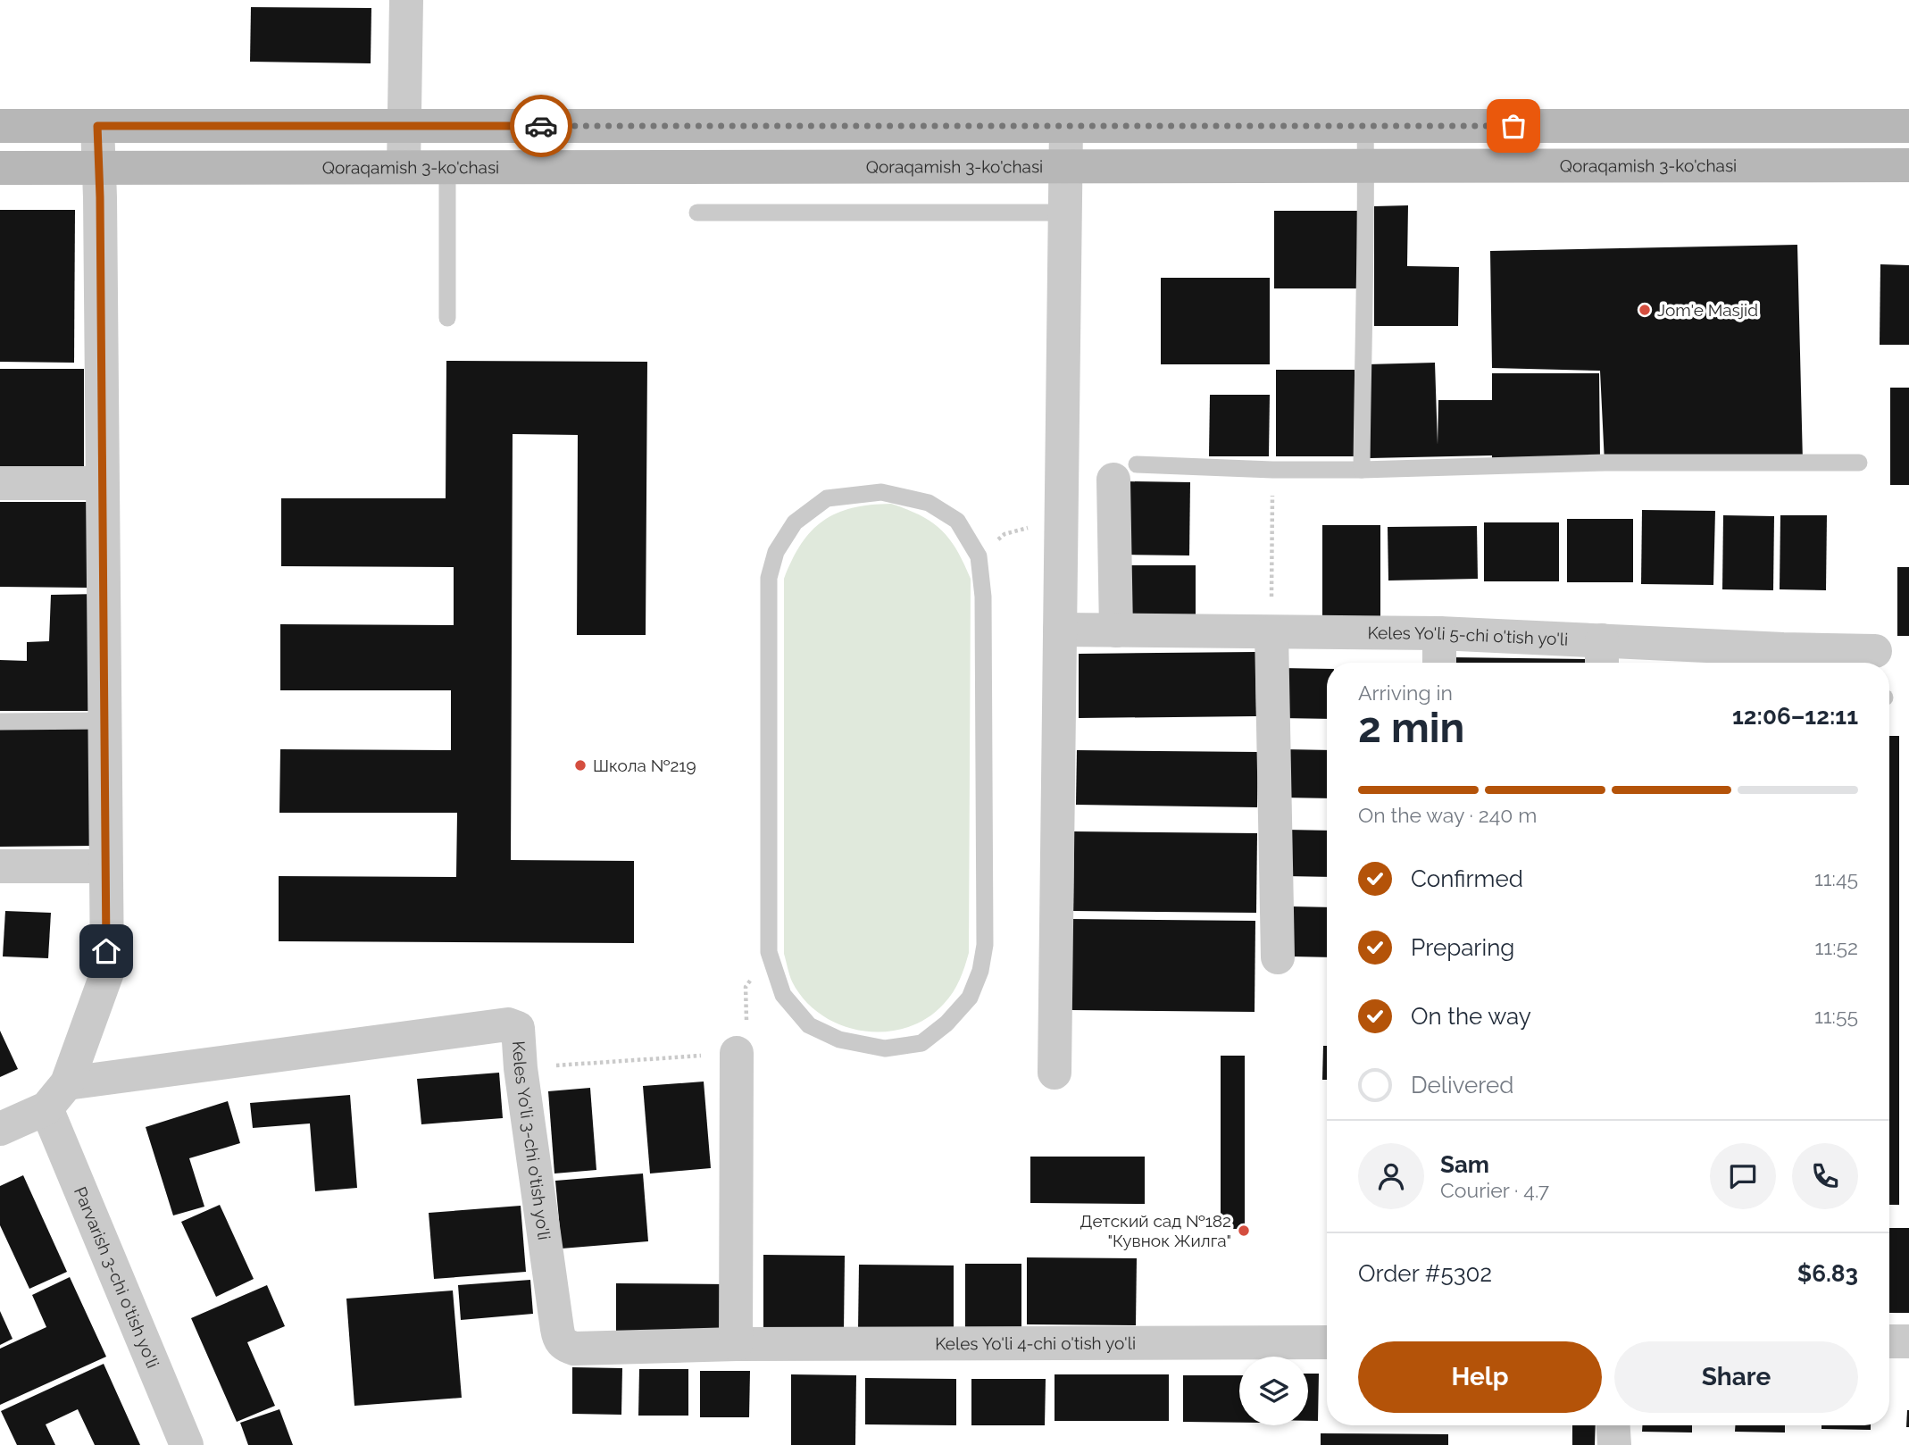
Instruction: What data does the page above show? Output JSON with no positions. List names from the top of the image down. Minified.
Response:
{"streets":{"main road":["Qoraqamish 3-ko'chasi"],"street":["Keles Yo'li 5-chi o'tish yo'li","Keles Yo'li 3-chi o'tish yo'li","Parvarish 3-chi o'tish yo'li","Keles Yo'li 4-chi o'tish yo'li"]},"crossings":[["Keles Yo'li 3-chi o'tish yo'li","Parvarish 3-chi o'tish yo'li"],["Keles Yo'li 3-chi o'tish yo'li","Keles Yo'li 4-chi o'tish yo'li"]],"places":["Jom'e Masjid","Школа №219","Детский сад №182 \"Кувнок Жилга\""],"page":{"heading":["2 min","Arriving in","12:06–12:11"],"panel":["Sam","Courier · 4.7","Order #5302","$6.83"],"bar":"On the way · 240 m","list":[["Confirmed","11:45"],["Preparing","11:52"],["On the way","11:55"],"Delivered"],"buttons":["Help","Share"]}}
